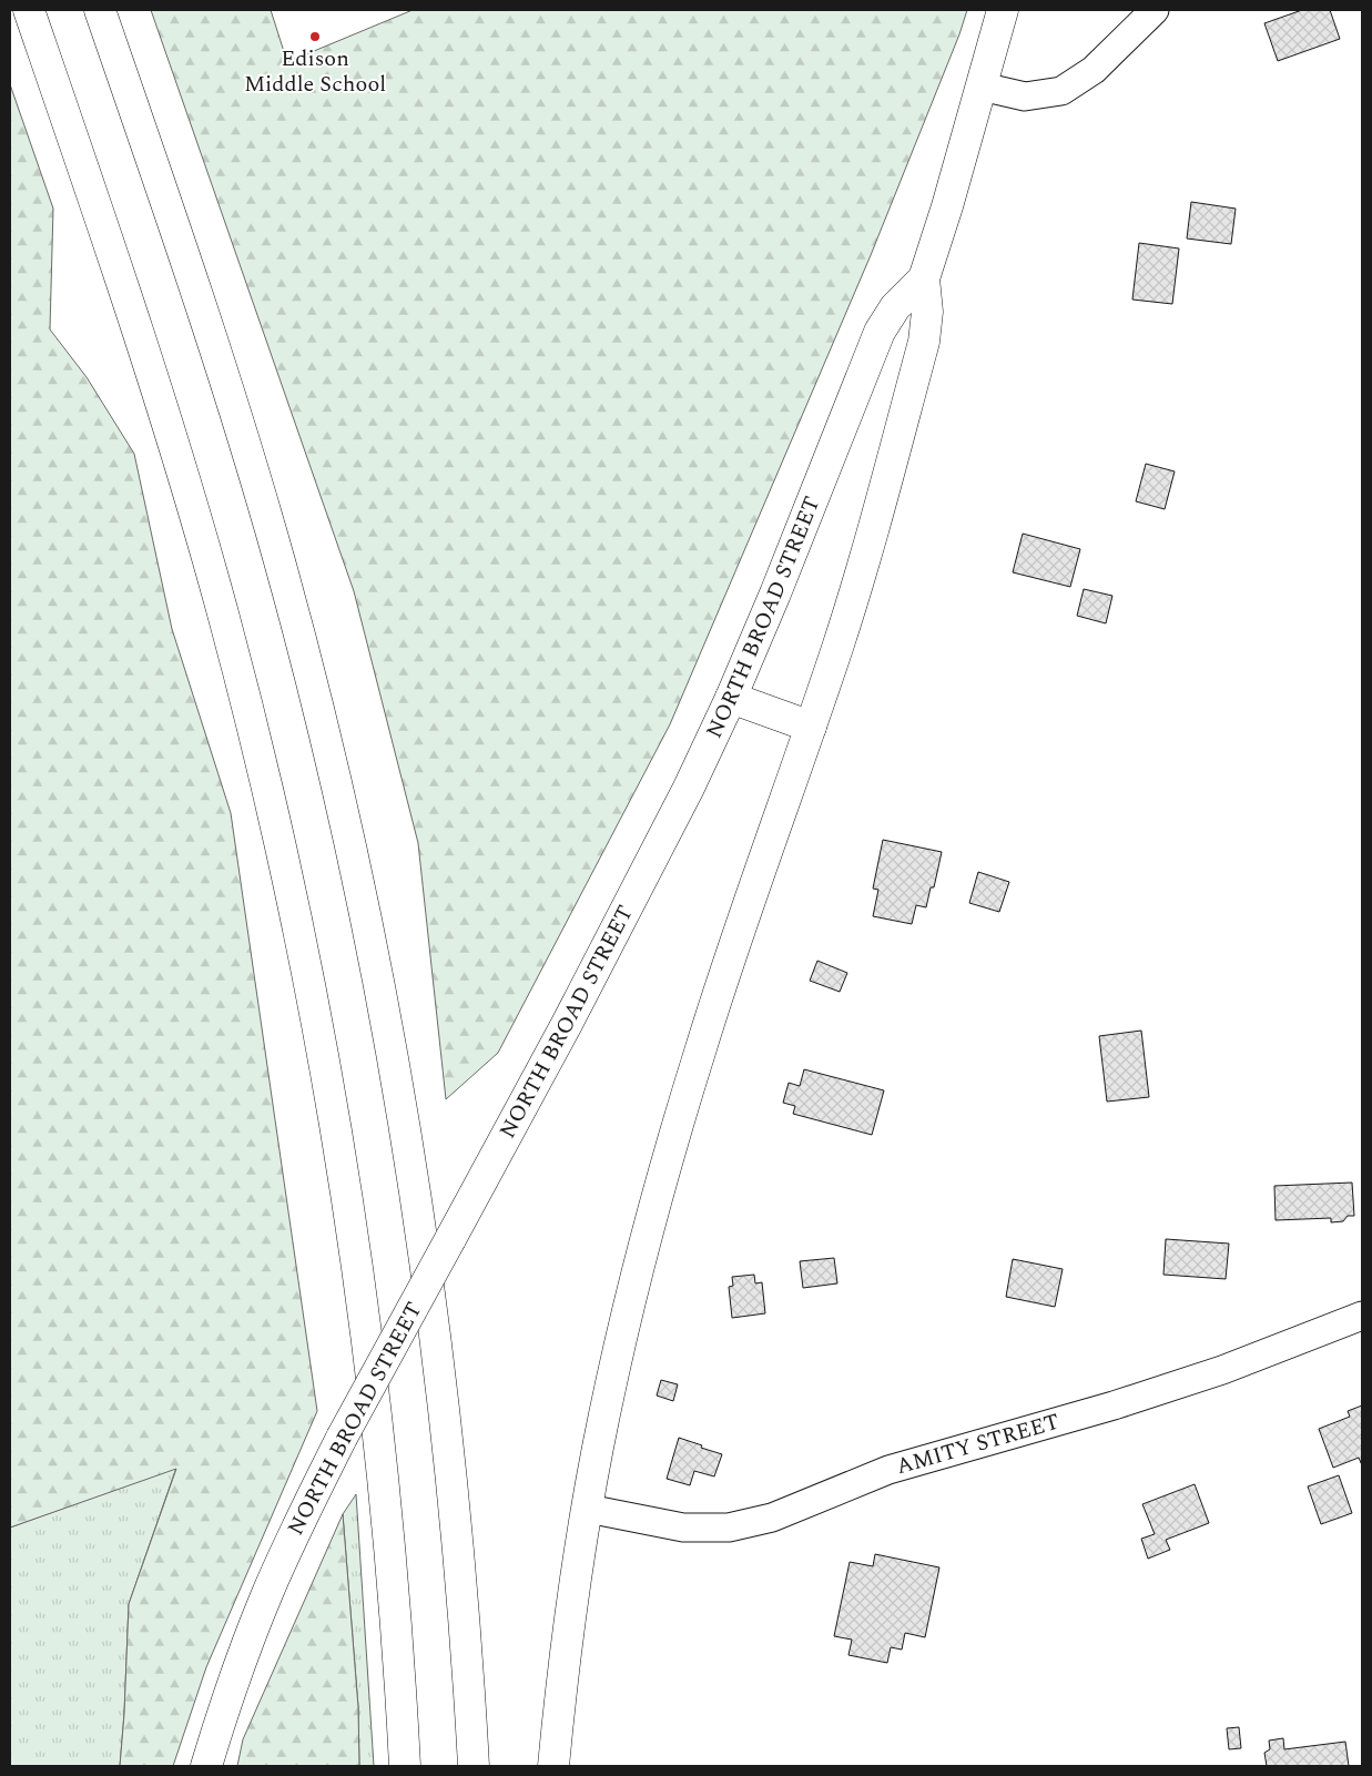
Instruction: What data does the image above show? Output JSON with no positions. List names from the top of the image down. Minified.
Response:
{"streets":{"main road":["NORTH BROAD STREET"],"street":["AMITY STREET"]},"crossings":[["NORTH BROAD STREET","AMITY STREET"]],"places":["Edison Middle School"]}
